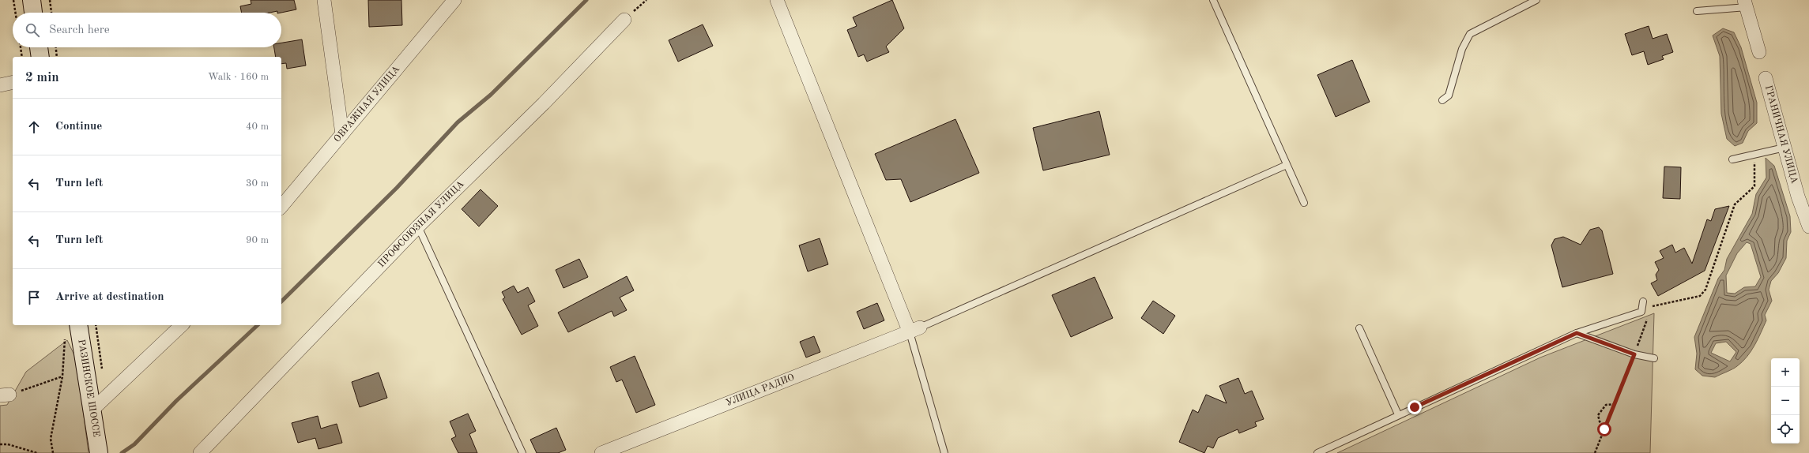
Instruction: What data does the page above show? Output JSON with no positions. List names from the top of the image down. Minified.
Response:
{"streets":{"main road":["РАЗИНСКОЕ ШОССЕ"],"street":["ОВРАЖНАЯ УЛИЦА","ГРАНИЧНАЯ УЛИЦА","ПРОФСОЮЗНАЯ УЛИЦА","УЛИЦА РАДИО"]},"page":{"search":"Search here","heading":["2 min","Walk · 160 m"],"list":[["Continue","40 m"],["Turn left","30 m"],["Turn left","90 m"],"Arrive at destination"],"map_buttons":["+","−"]}}
